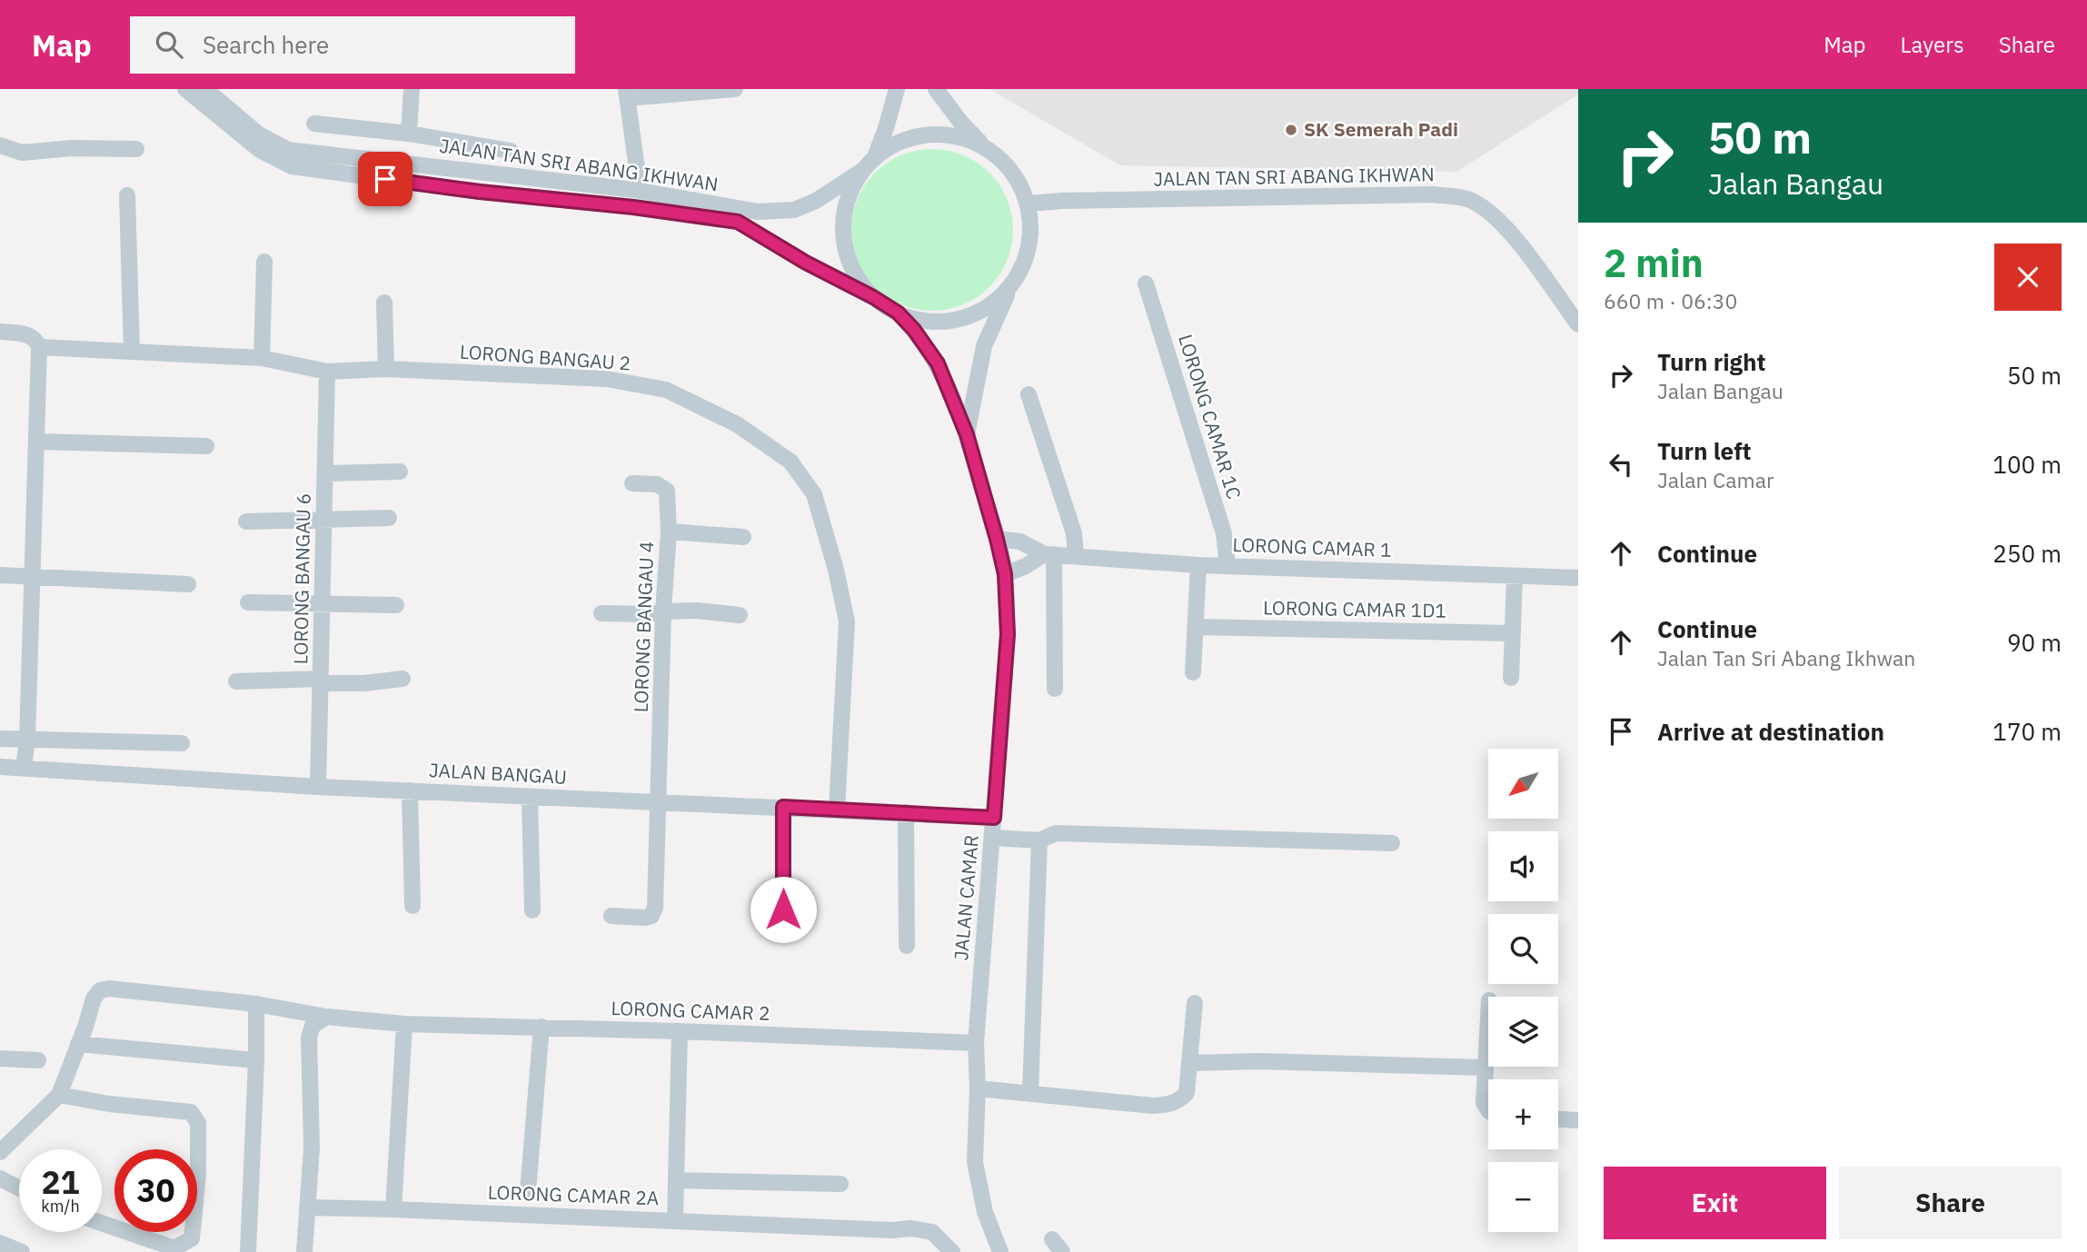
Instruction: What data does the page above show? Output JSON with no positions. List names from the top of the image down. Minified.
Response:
{"streets":{"street":["JALAN TAN SRI ABANG IKHWAN","LORONG BANGAU 2","LORONG CAMAR 1C","LORONG CAMAR 1","LORONG BANGAU 6","LORONG CAMAR 1D1","LORONG BANGAU 4","JALAN BANGAU","JALAN CAMAR","LORONG CAMAR 2","LORONG CAMAR 2A"]},"crossings":[["JALAN TAN SRI ABANG IKHWAN","JALAN CAMAR"],["LORONG BANGAU 2","LORONG BANGAU 6"],["LORONG BANGAU 2","JALAN BANGAU"],["LORONG CAMAR 1C","LORONG CAMAR 1"],["LORONG CAMAR 1","JALAN CAMAR"],["LORONG BANGAU 6","JALAN BANGAU"],["LORONG BANGAU 4","JALAN BANGAU"],["JALAN BANGAU","JALAN CAMAR"],["JALAN CAMAR","LORONG CAMAR 2"],["LORONG CAMAR 2","LORONG CAMAR 2A"]],"places":["SK Semerah Padi"],"north":"bottom left","page":{"header":"Map","search":"Search here","nav":["Map","Layers","Share"],"turn":["50 m","Jalan Bangau"],"heading":["2 min","660 m · 06:30"],"list":[{"name":"Turn right","note":"Jalan Bangau","value":"50 m"},{"name":"Turn left","note":"Jalan Camar","value":"100 m"},{"name":"Continue","value":"250 m"},{"name":"Continue","note":"Jalan Tan Sri Abang Ikhwan","value":"90 m"},{"name":"Arrive at destination","value":"170 m"}],"map_buttons":["+","−"],"speed":"21 km/h","limit":"30","buttons":["Exit","Share"]}}
